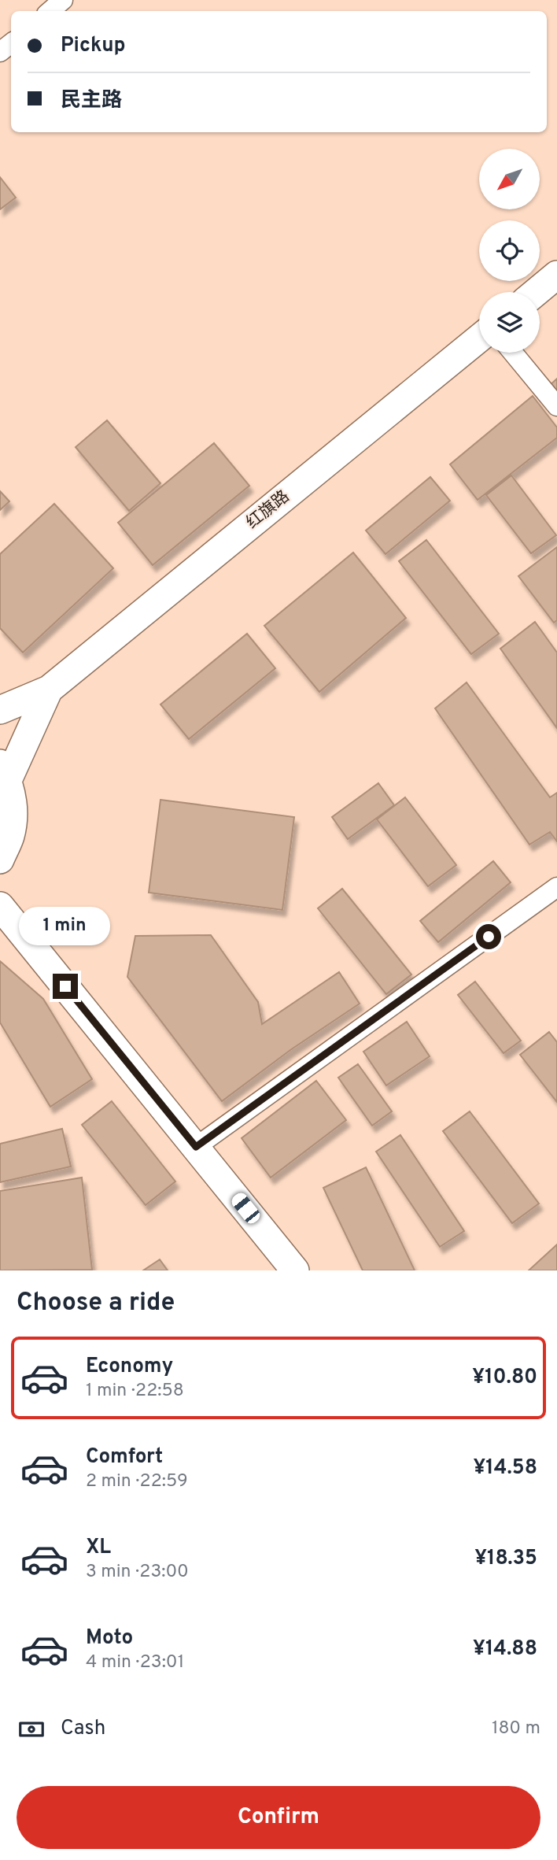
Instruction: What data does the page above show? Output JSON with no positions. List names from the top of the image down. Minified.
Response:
{"streets":{"street":["红旗路"]},"north":"bottom left","page":{"banner":["Pickup","民主路"],"bubble":"1 min","heading":"Choose a ride","list":[{"name":"Economy","note":"1 min · 22:58","value":"¥10.80"},{"name":"Comfort","note":"2 min · 22:59","value":"¥14.58"},{"name":"XL","note":"3 min · 23:00","value":"¥18.35"},{"name":"Moto","note":"4 min · 23:01","value":"¥14.88"}],"pay":["Cash","180 m"],"buttons":"Confirm"}}
